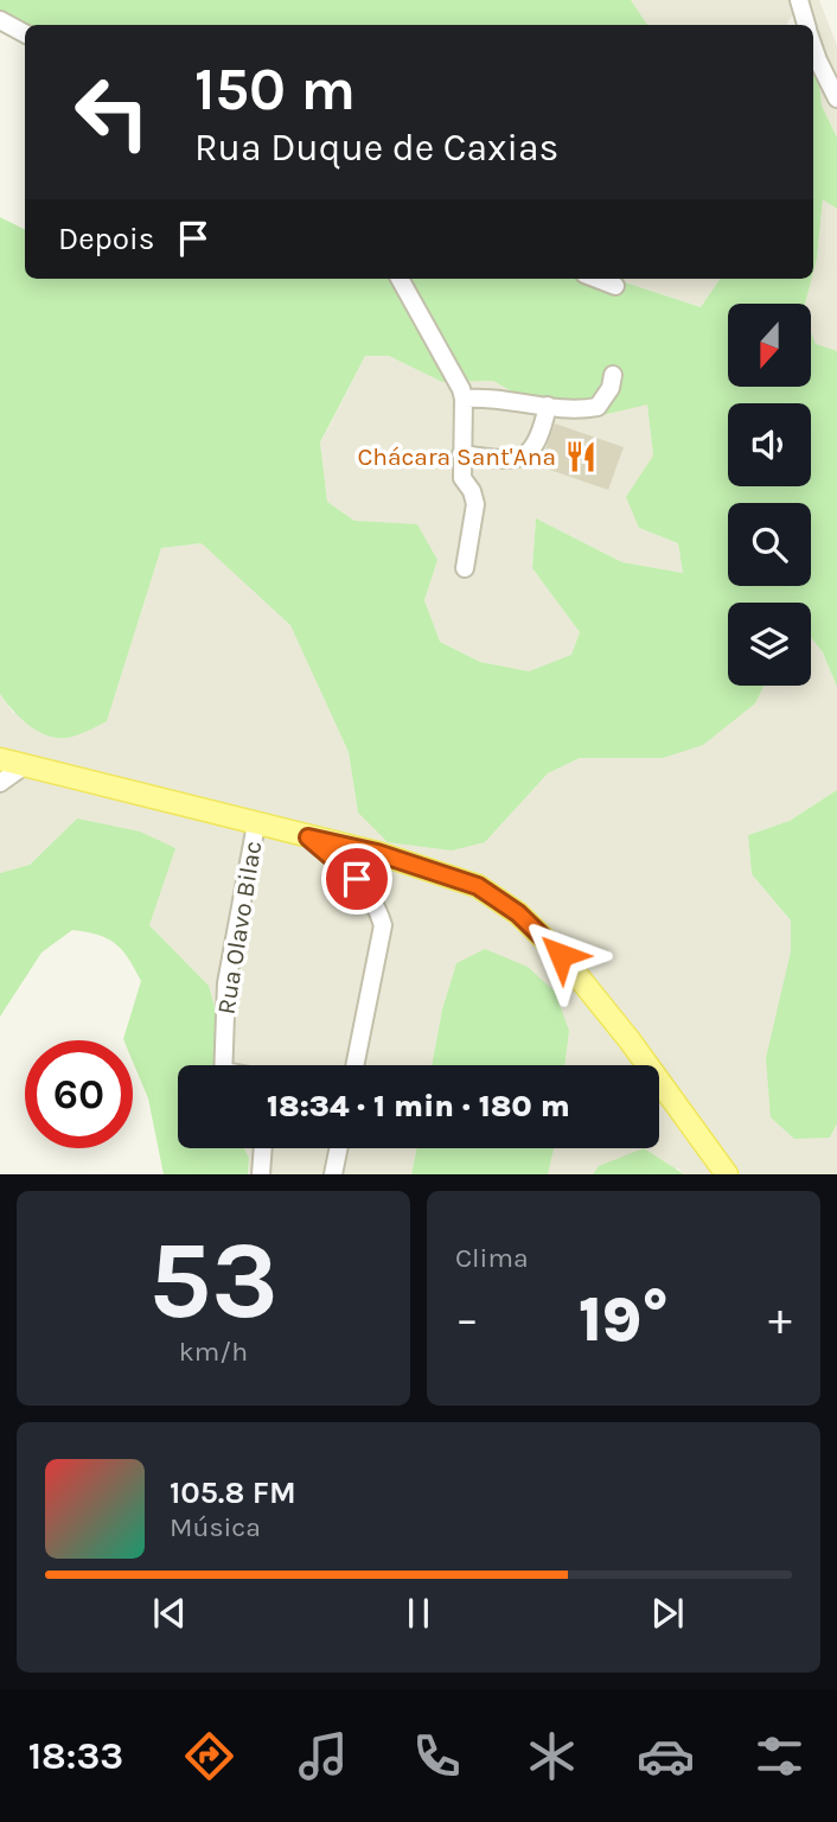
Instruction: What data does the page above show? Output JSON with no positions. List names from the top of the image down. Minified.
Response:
{"streets":{"street":["Rua Olavo Bilac"]},"places":{"restaurant":["Chácara Sant'Ana"]},"north":"bottom","page":{"turn":["150 m","Rua Duque de Caxias"],"then":"Depois","limit":"60","trip":"18:34 · 1 min · 180 m","tile":[["53","km/h"],"Clima"],"heat":["−","19°","+"],"song":["105.8 FM","Música"],"tabs":"18:33"}}
